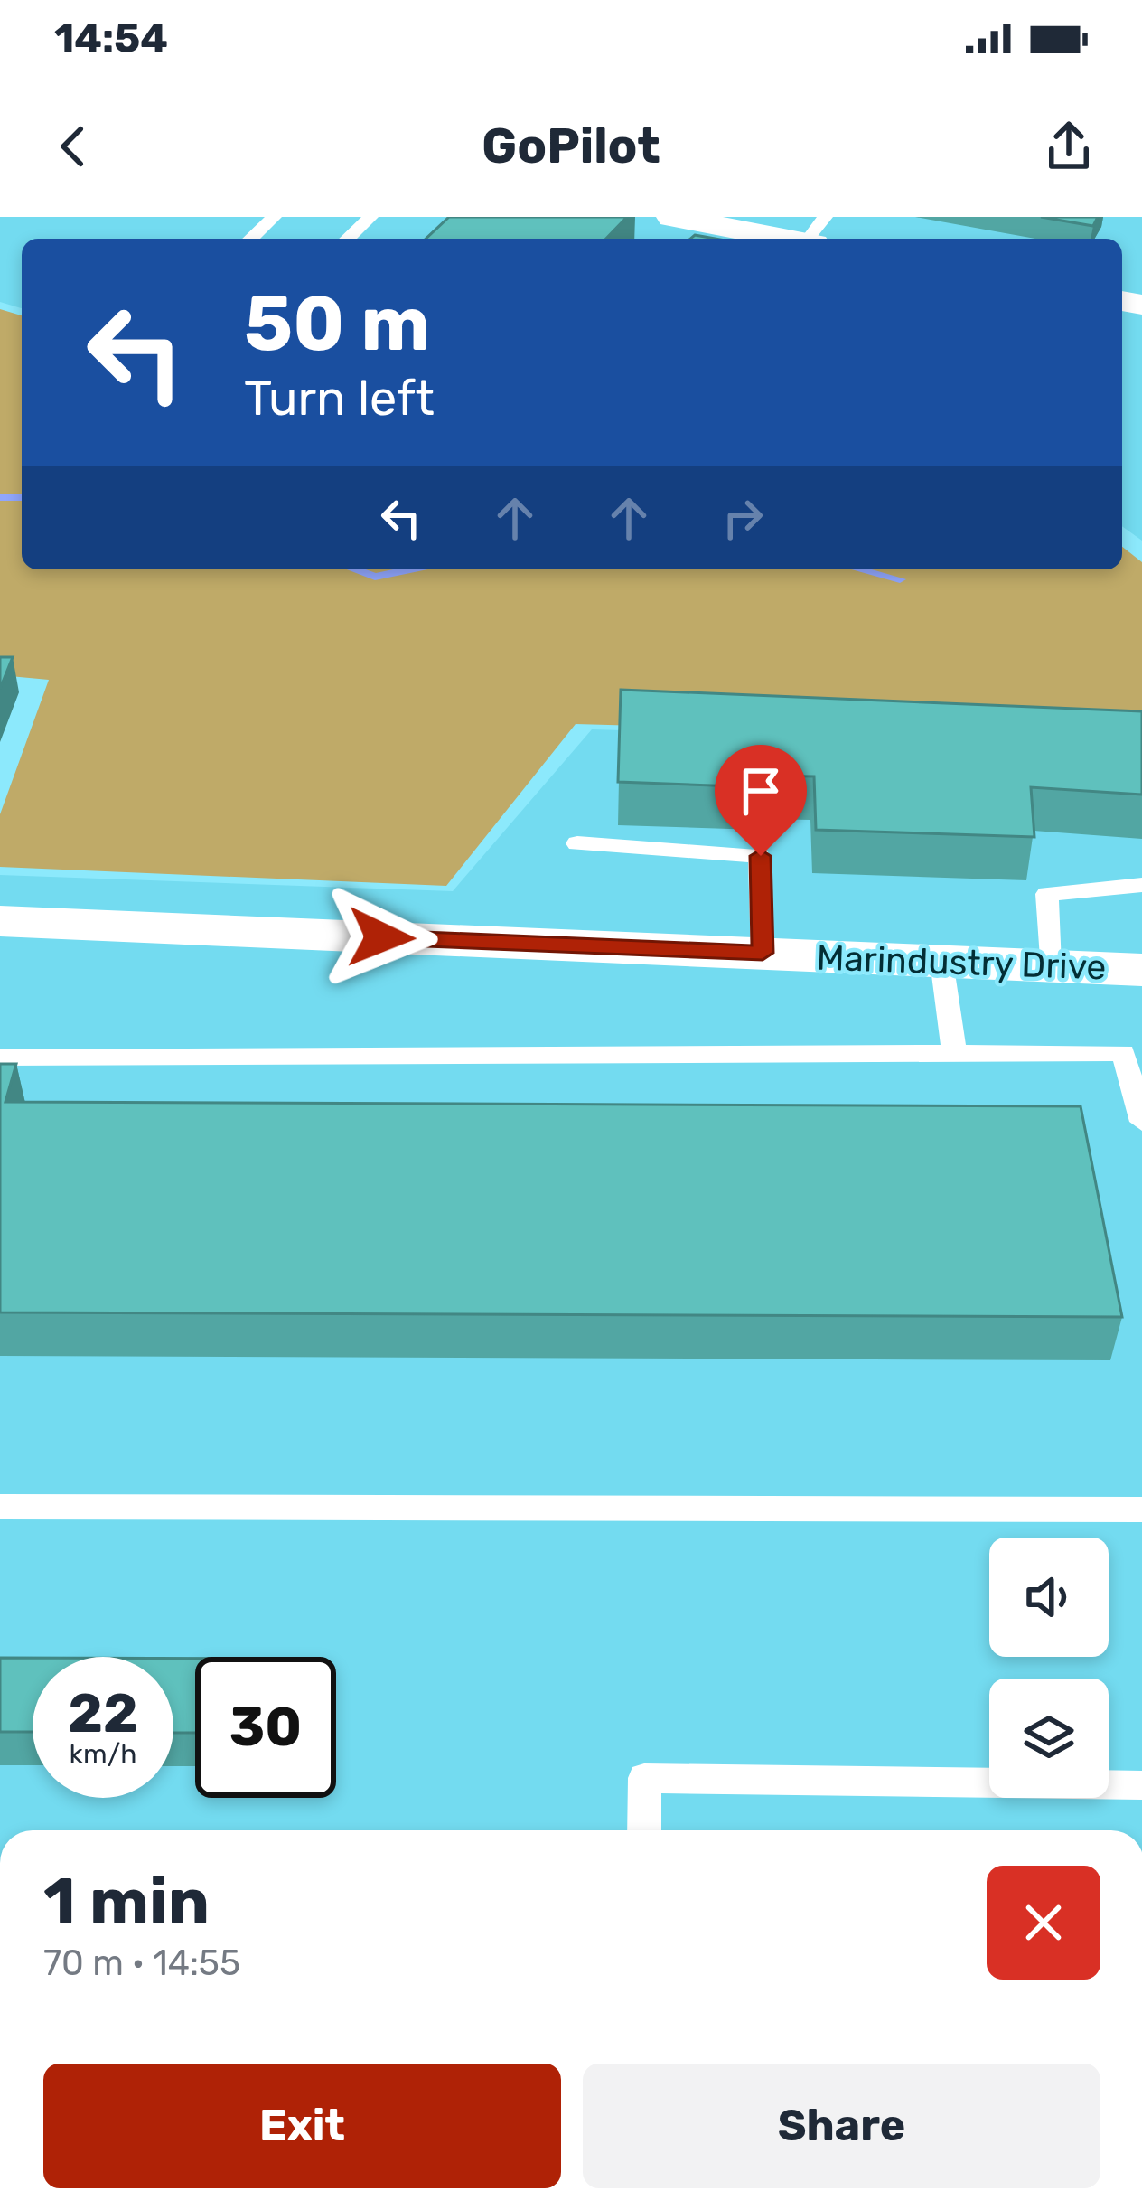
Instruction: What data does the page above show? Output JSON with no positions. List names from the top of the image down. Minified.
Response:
{"streets":{"street":["Marindustry Drive"]},"page":{"status":"14:54","header":"GoPilot","turn":["50 m","Turn left"],"speed":"22 km/h","limit":"30","heading":["1 min","70 m · 14:55"],"buttons":["Exit","Share"]}}
